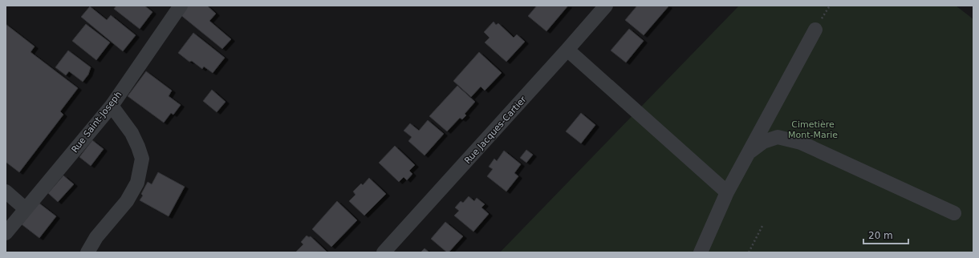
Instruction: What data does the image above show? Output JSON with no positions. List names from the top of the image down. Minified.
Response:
{"streets":{"street":["Rue Saint-Joseph","Rue Jacques-Cartier"]},"parks":["Cimetière Mont-Marie"],"scale_bar":"20 m"}
